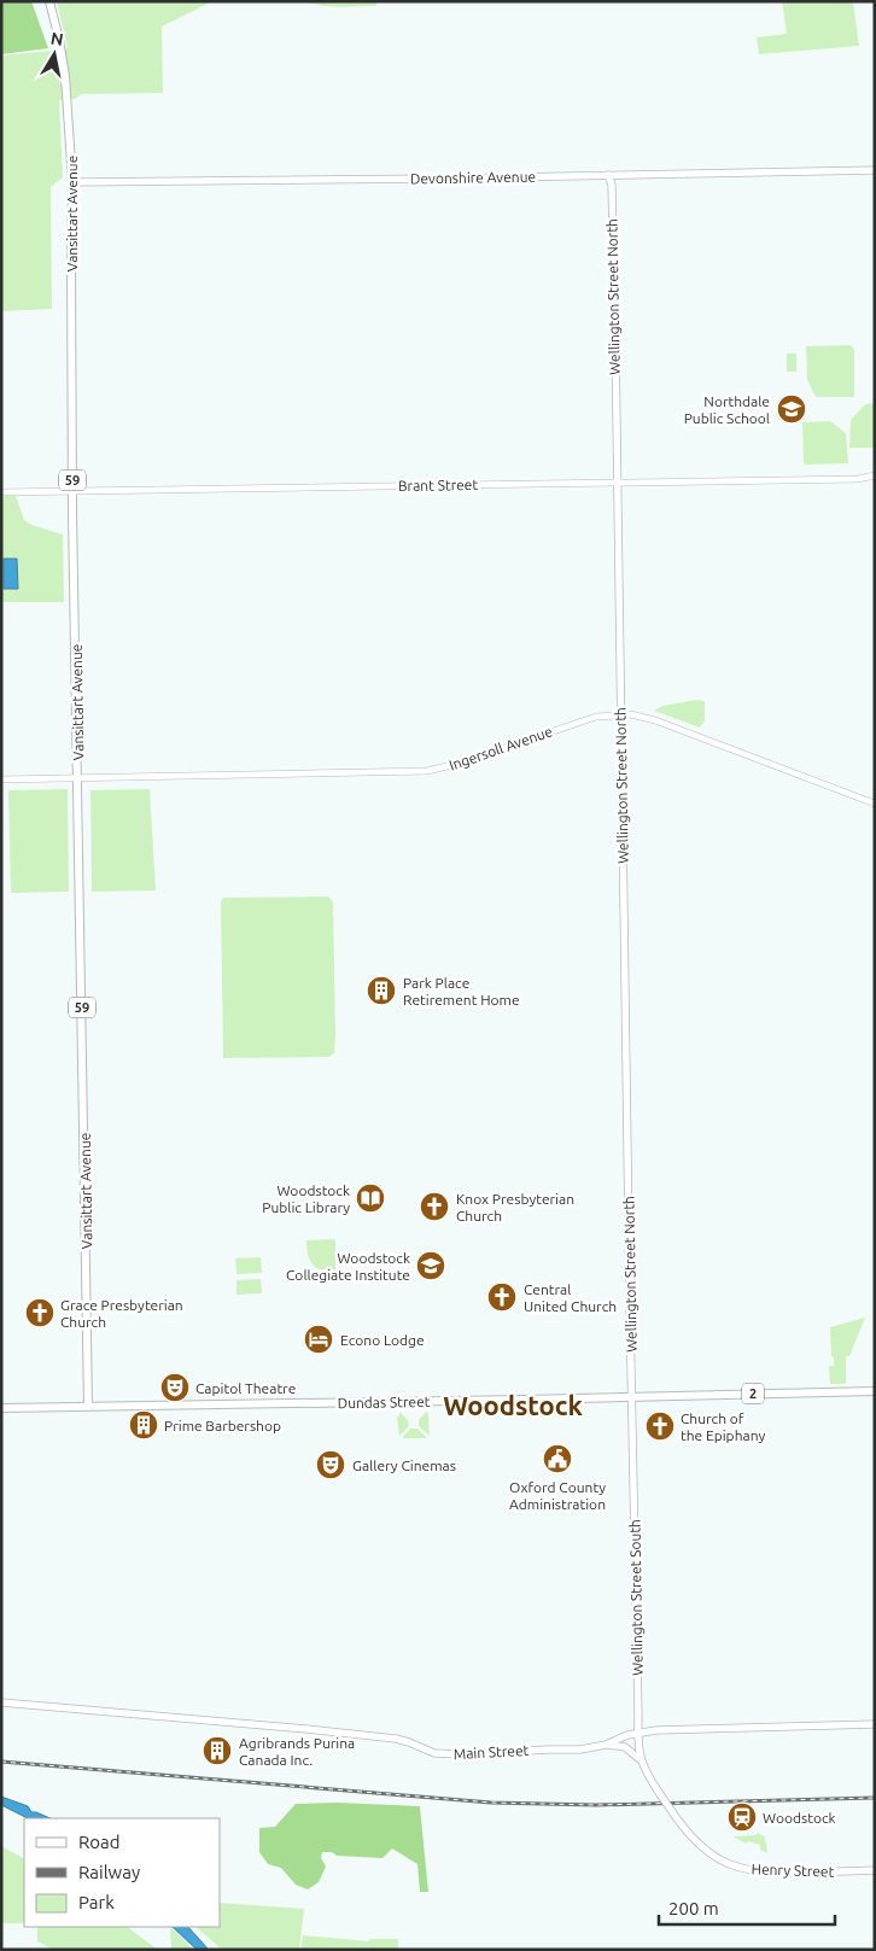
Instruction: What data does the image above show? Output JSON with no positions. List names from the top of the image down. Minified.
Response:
{"streets":{"main road":["Devonshire Avenue","Vansittart Avenue","Wellington Street North","59","2","Dundas Street","Wellington Street South","Main Street","Henry Street"],"street":["Brant Street","Ingersoll Avenue"]},"crossings":[["Devonshire Avenue","Vansittart Avenue"],["Devonshire Avenue","Wellington Street North"],["Vansittart Avenue","Brant Street"],["Vansittart Avenue","Ingersoll Avenue"],["Vansittart Avenue","Dundas Street"],["Wellington Street North","Brant Street"],["Wellington Street North","Ingersoll Avenue"],["Wellington Street North","Dundas Street"],["Wellington Street North","Wellington Street South"],["Dundas Street","Wellington Street South"],["Wellington Street South","Main Street"],["Wellington Street South","Henry Street"]],"districts":["Woodstock"],"places":{"school or university":["Northdale Public School","Woodstock Collegiate Institute"],"building":["Park Place Retirement Home","Prime Barbershop","Agribrands Purina Canada Inc."],"library":["Woodstock Public Library"],"church":["Knox Presbyterian Church","Central United Church","Grace Presbyterian Church","Church of the Epiphany"],"hotel":["Econo Lodge"],"theatre":["Capitol Theatre","Gallery Cinemas"],"public building":["Oxford County Administration"],"station":["Woodstock"]},"legend":["Road","Railway","Park"],"scale_bar":"200 m","north":"top"}
